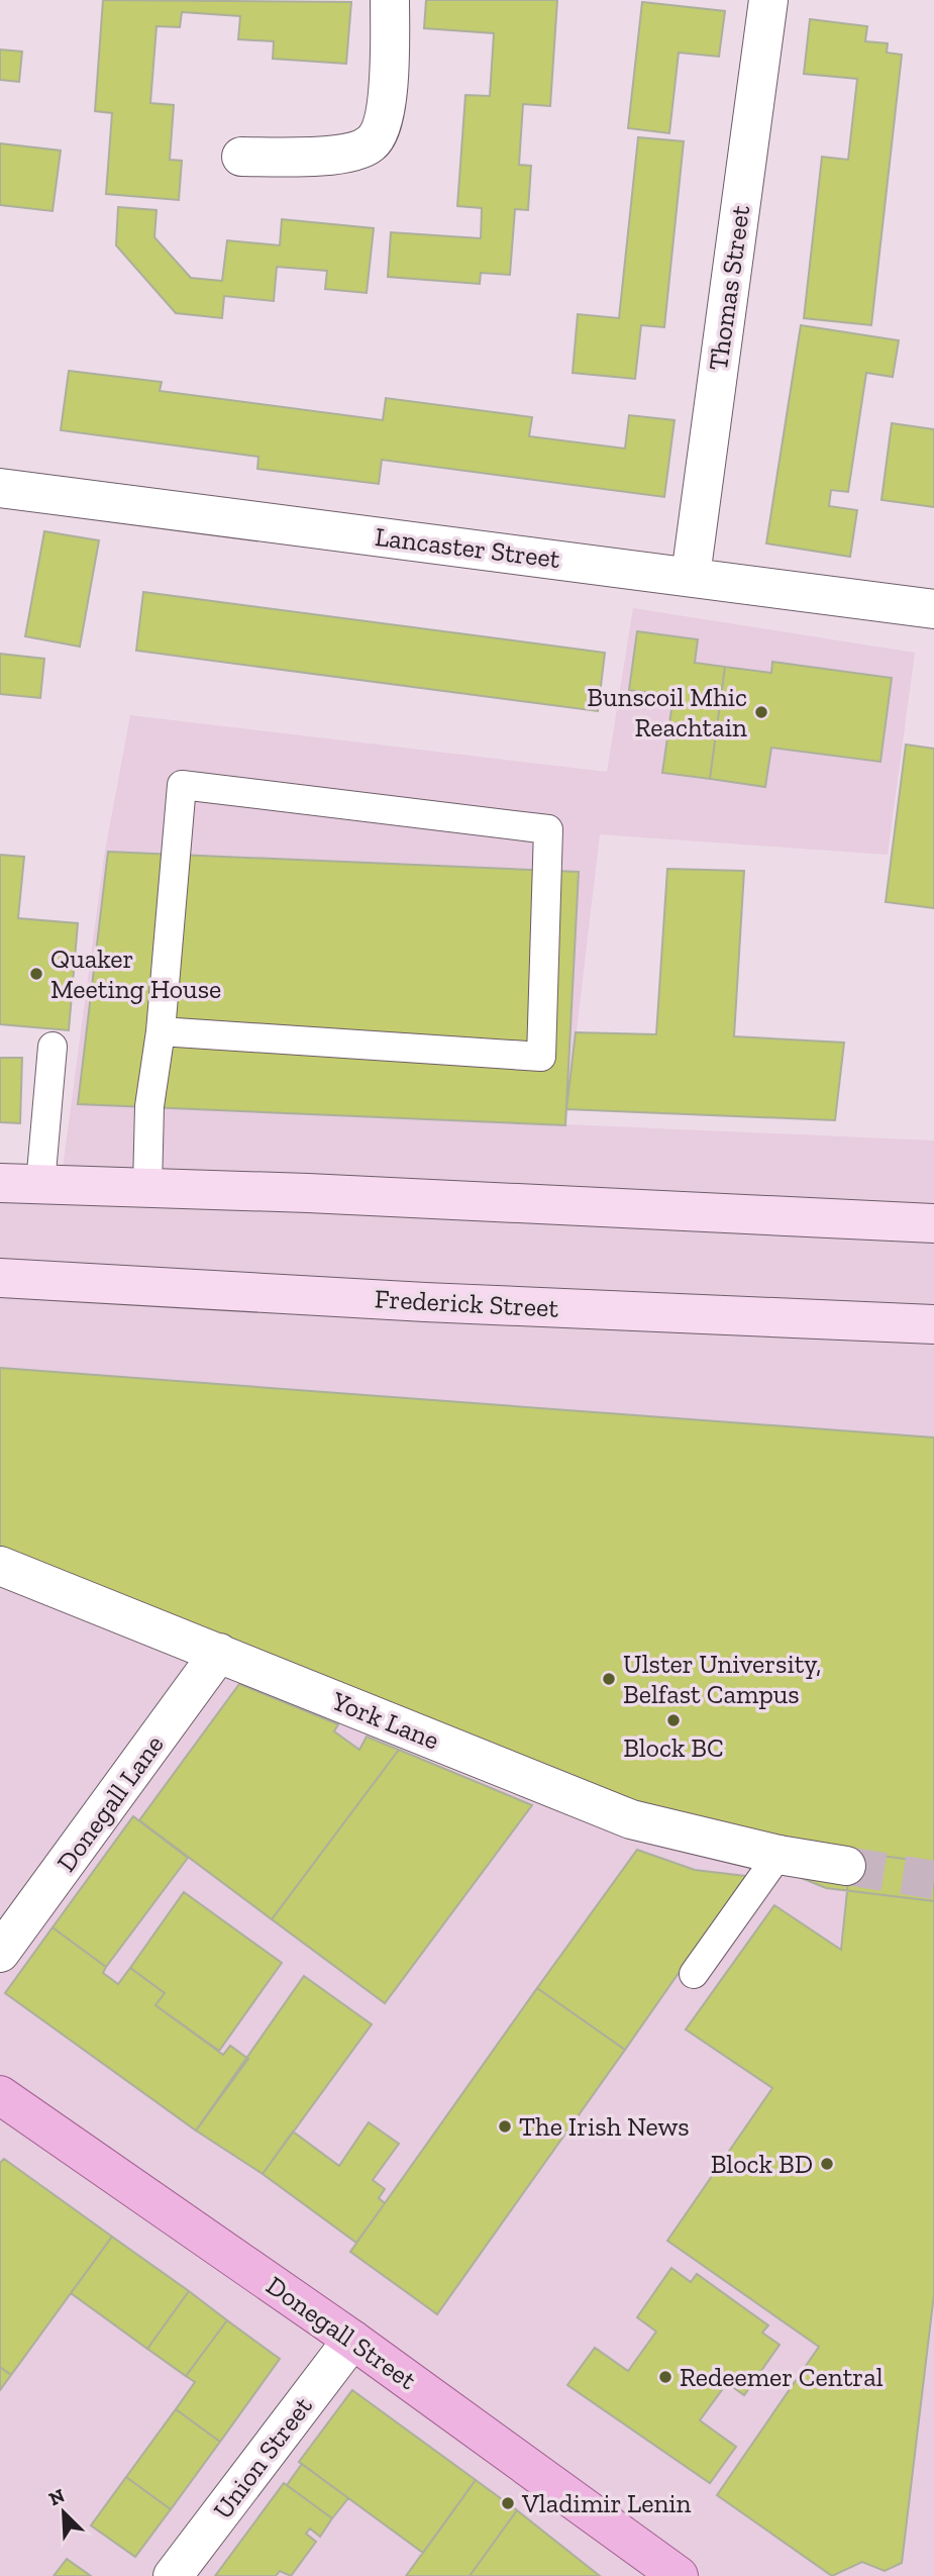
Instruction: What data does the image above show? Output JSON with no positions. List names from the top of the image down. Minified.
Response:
{"streets":{"main road":["Frederick Street","Donegall Street"],"street":["Thomas Street","Lancaster Street","York Lane","Donegall Lane","Union Street"]},"crossings":[["Thomas Street","Lancaster Street"],["York Lane","Donegall Lane"],["Donegall Street","Union Street"]],"places":["Bunscoil Mhic Reachtain","Quaker Meeting House","Ulster University, Belfast Campus","Block BC","The Irish News","Block BD","Redeemer Central","Vladimir Lenin"],"north":"top left"}
